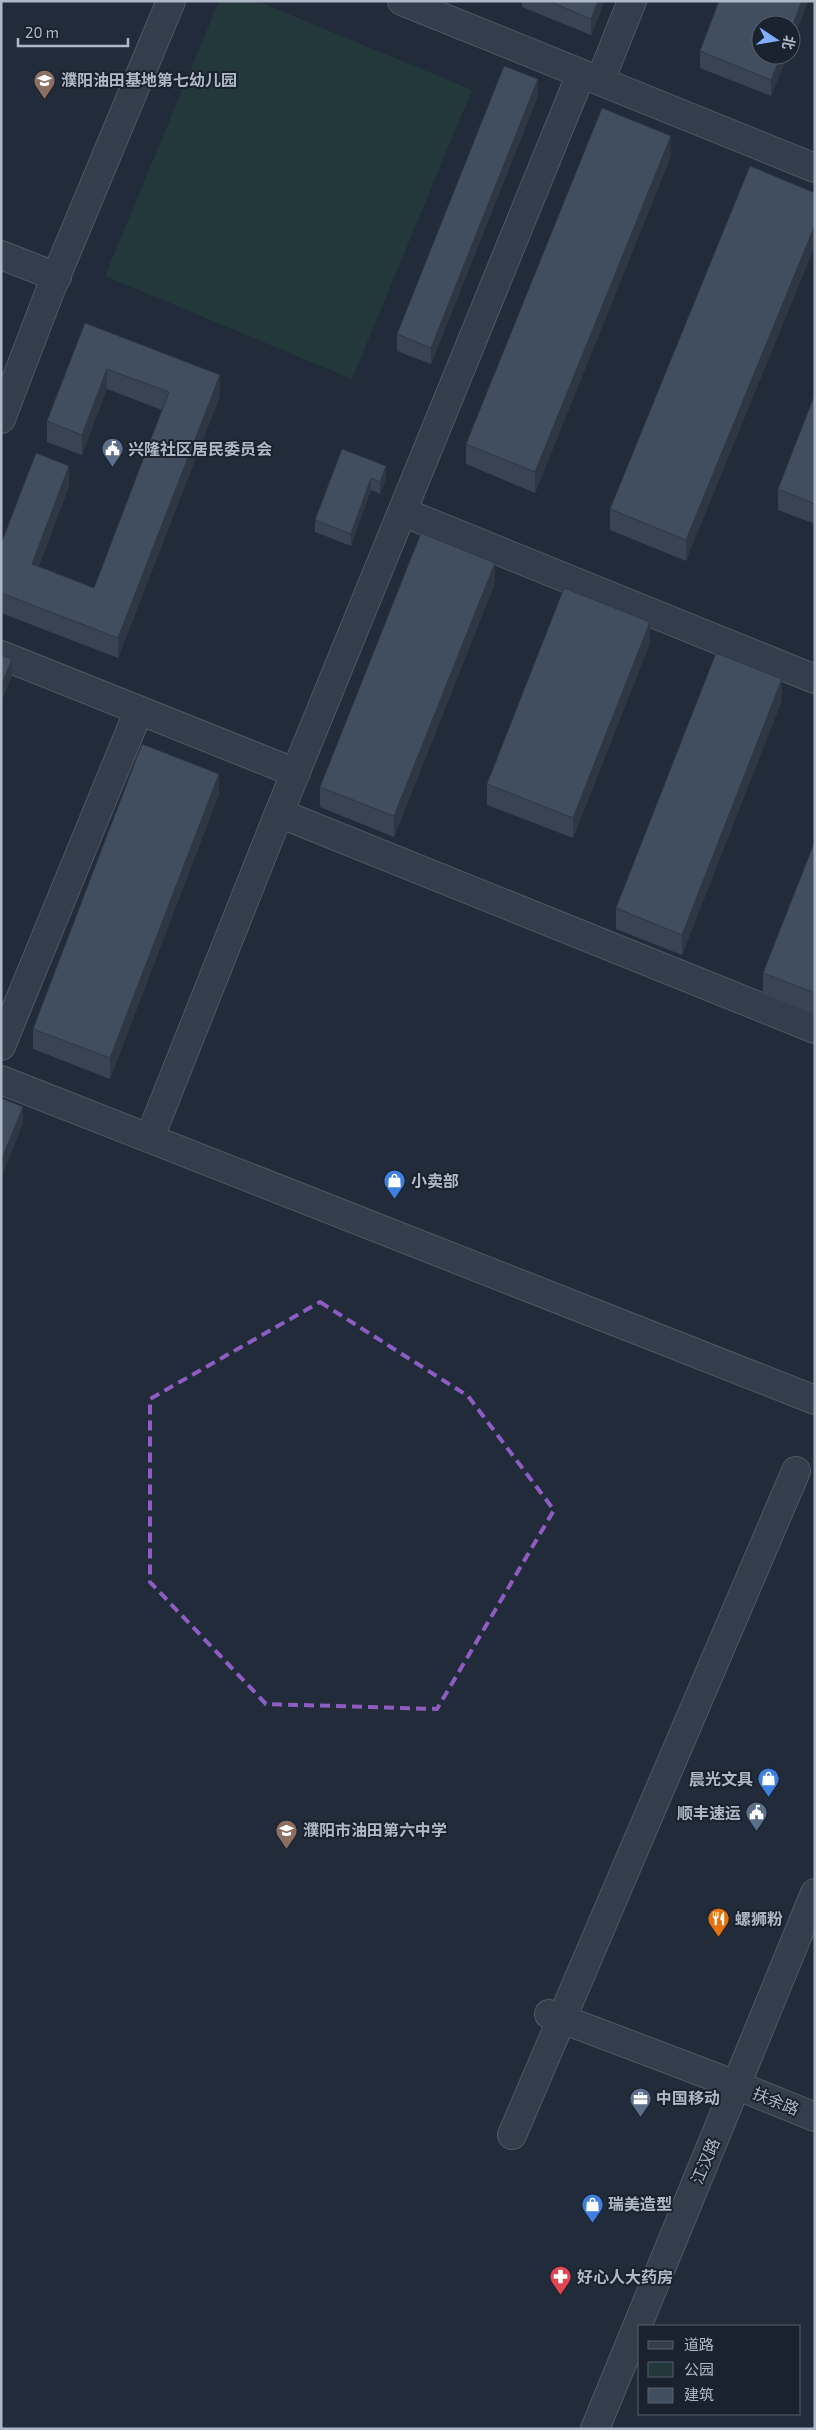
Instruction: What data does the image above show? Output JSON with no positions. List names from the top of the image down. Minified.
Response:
{"streets":{"street":["扶余路","江汉路"]},"crossings":[["扶余路","江汉路"]],"places":{"school or university":["濮阳油田基地第七幼儿园","濮阳市油田第六中学"],"public building":["兴隆社区居民委员会","顺丰速运"],"shop":["小卖部","晨光文具","瑞美造型"],"restaurant":["螺狮粉"],"office":["中国移动"],"pharmacy":["好心人大药房"]},"legend":["道路","公园","建筑"],"scale_bar":"20 m","north":"right"}
